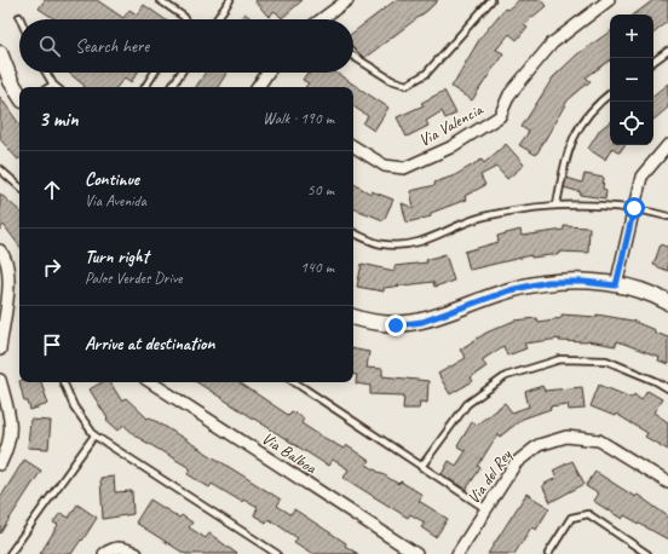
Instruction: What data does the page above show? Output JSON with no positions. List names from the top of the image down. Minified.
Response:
{"streets":{"street":["Via Valencia","Via Balboa","Via del Rey"]},"page":{"map_buttons":["+","−"],"search":"Search here","heading":["3 min","Walk · 190 m"],"list":[["Continue","Via Avenida","50 m"],["Turn right","Palos Verdes Drive","140 m"],"Arrive at destination"]}}
